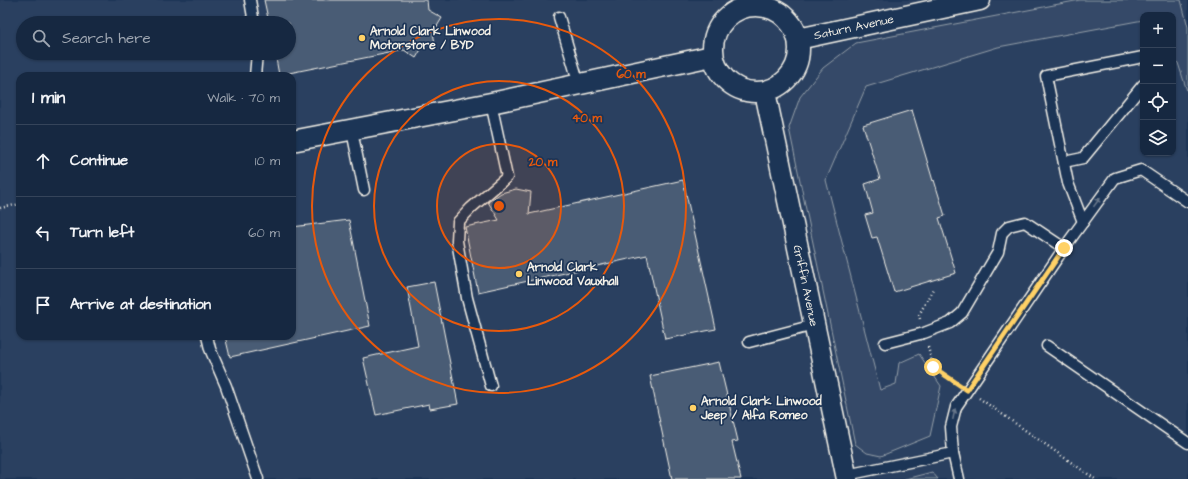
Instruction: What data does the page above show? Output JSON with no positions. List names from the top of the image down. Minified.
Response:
{"streets":{"street":["Saturn Avenue","Griffin Avenue"]},"crossings":[["Saturn Avenue","Griffin Avenue"]],"places":["Arnold Clark Linwood Motorstore / BYD","Arnold Clark Linwood Vauxhall","Arnold Clark Linwood Jeep / Alfa Romeo"],"page":{"map_buttons":["+","−"],"search":"Search here","heading":["1 min","Walk · 70 m"],"list":[["Continue","10 m"],["Turn left","60 m"],"Arrive at destination"]},"rings":["60 m","40 m","20 m"]}
